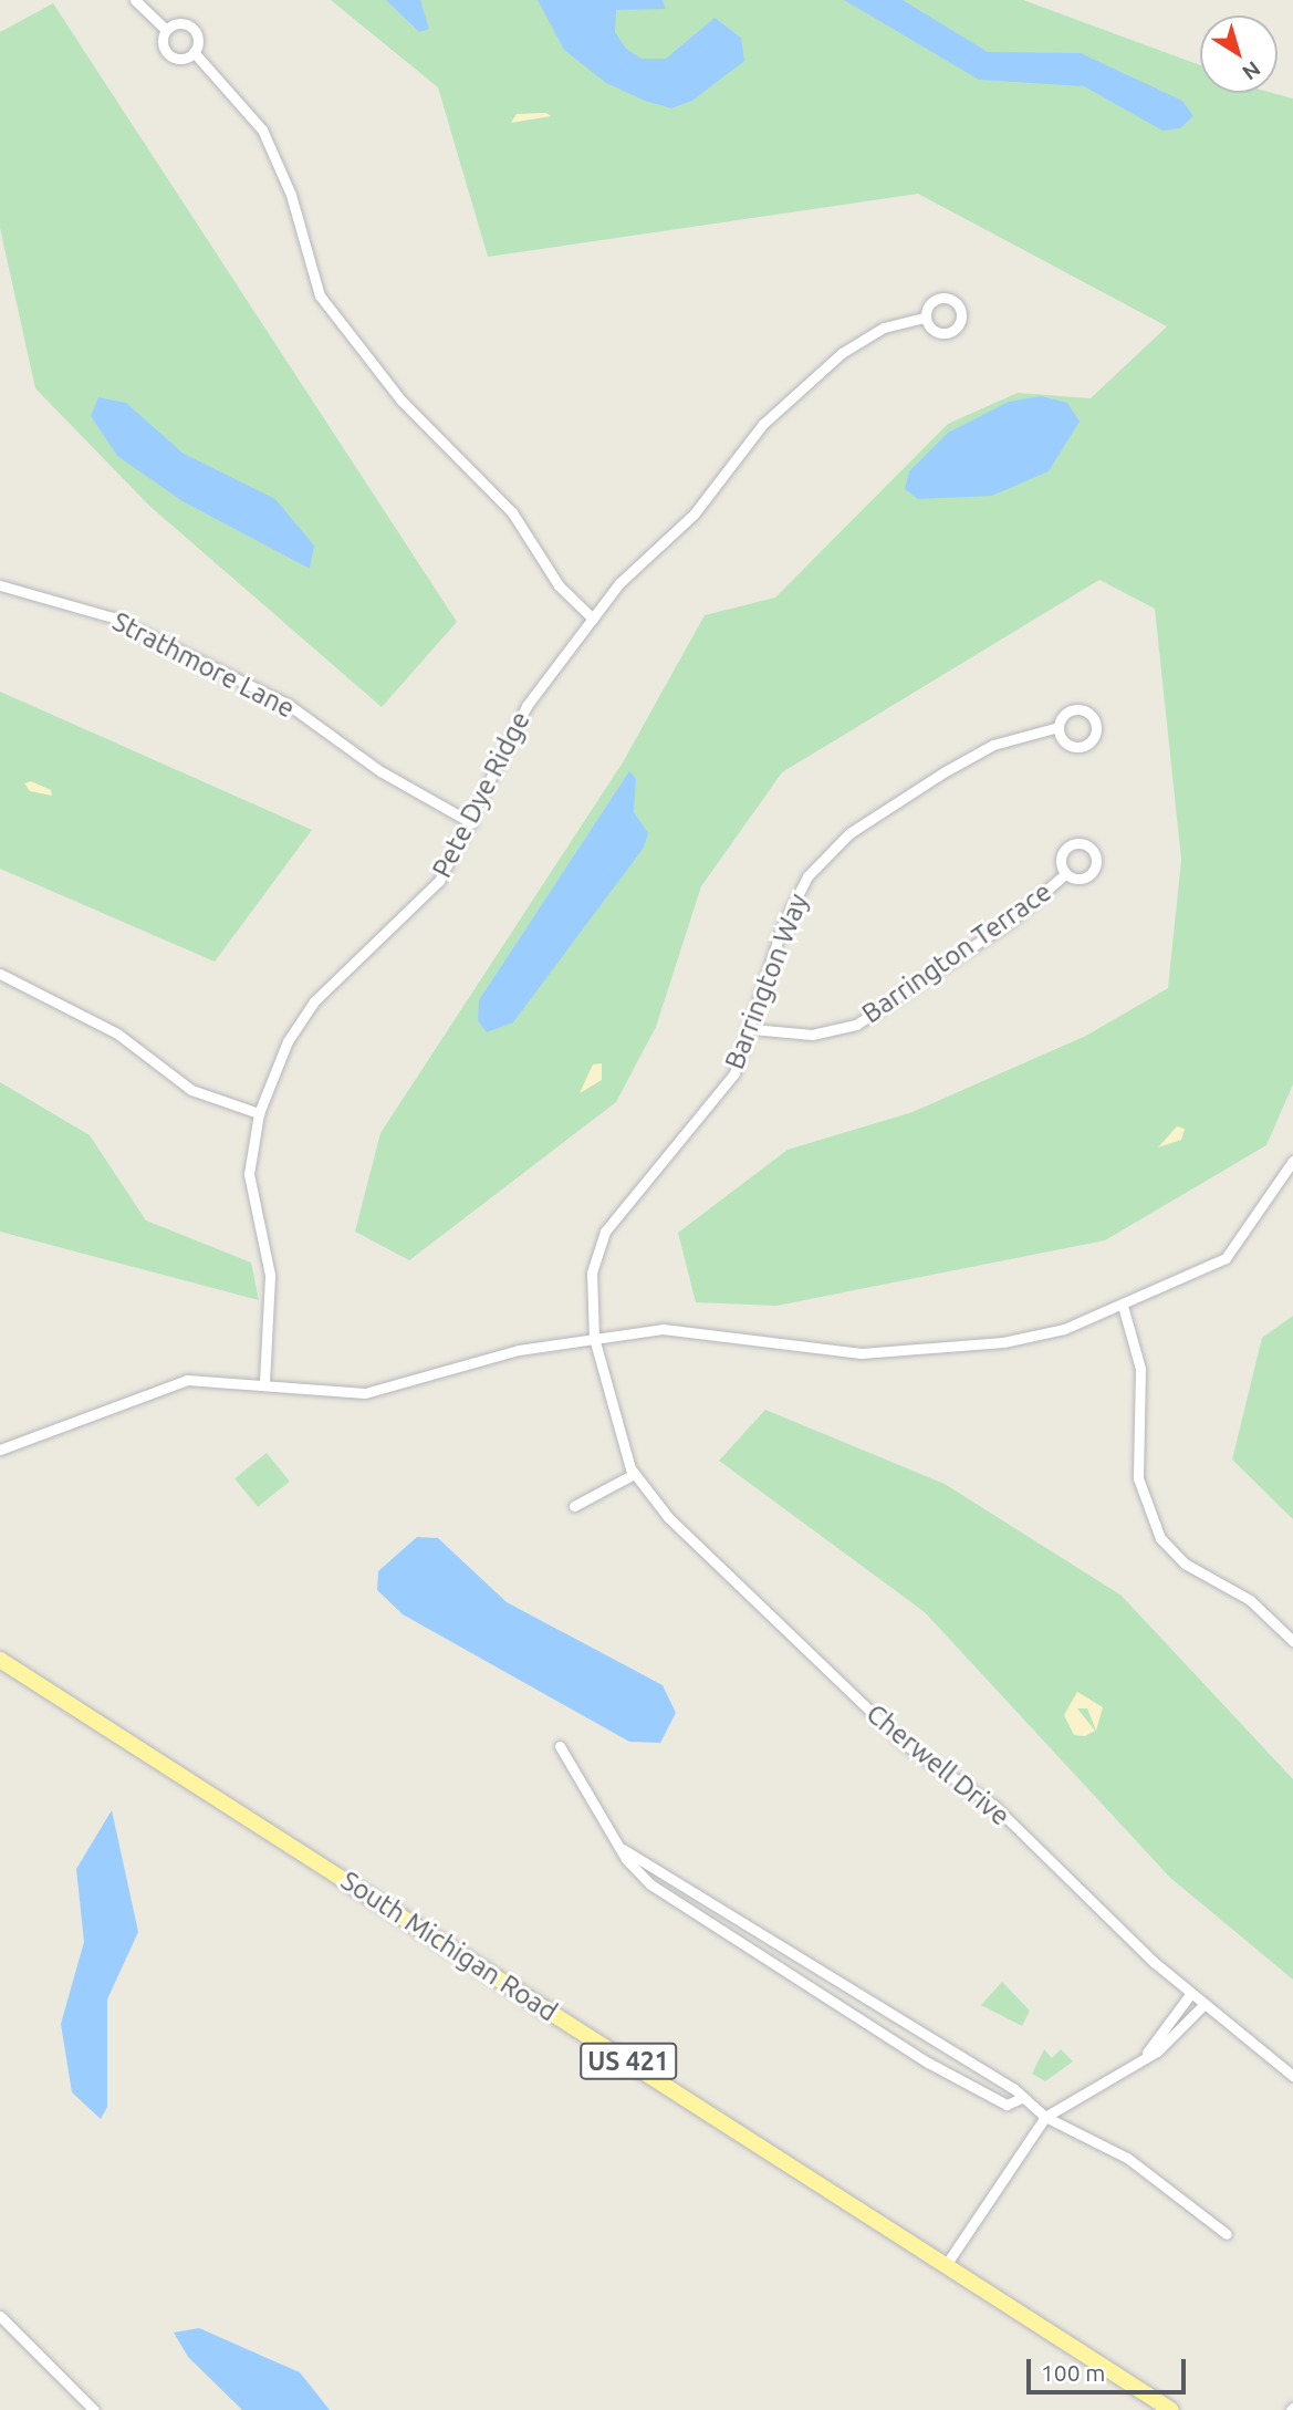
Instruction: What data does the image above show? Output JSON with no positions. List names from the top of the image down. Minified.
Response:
{"streets":{"main road":["South Michigan Road","US 421"],"street":["Strathmore Lane","Pete Dye Ridge","Barrington Terrace","Barrington Way","Cherwell Drive"]},"crossings":[["Strathmore Lane","Pete Dye Ridge"],["Barrington Terrace","Barrington Way"],["Barrington Way","Cherwell Drive"]],"scale_bar":"100 m","north":"bottom right"}
